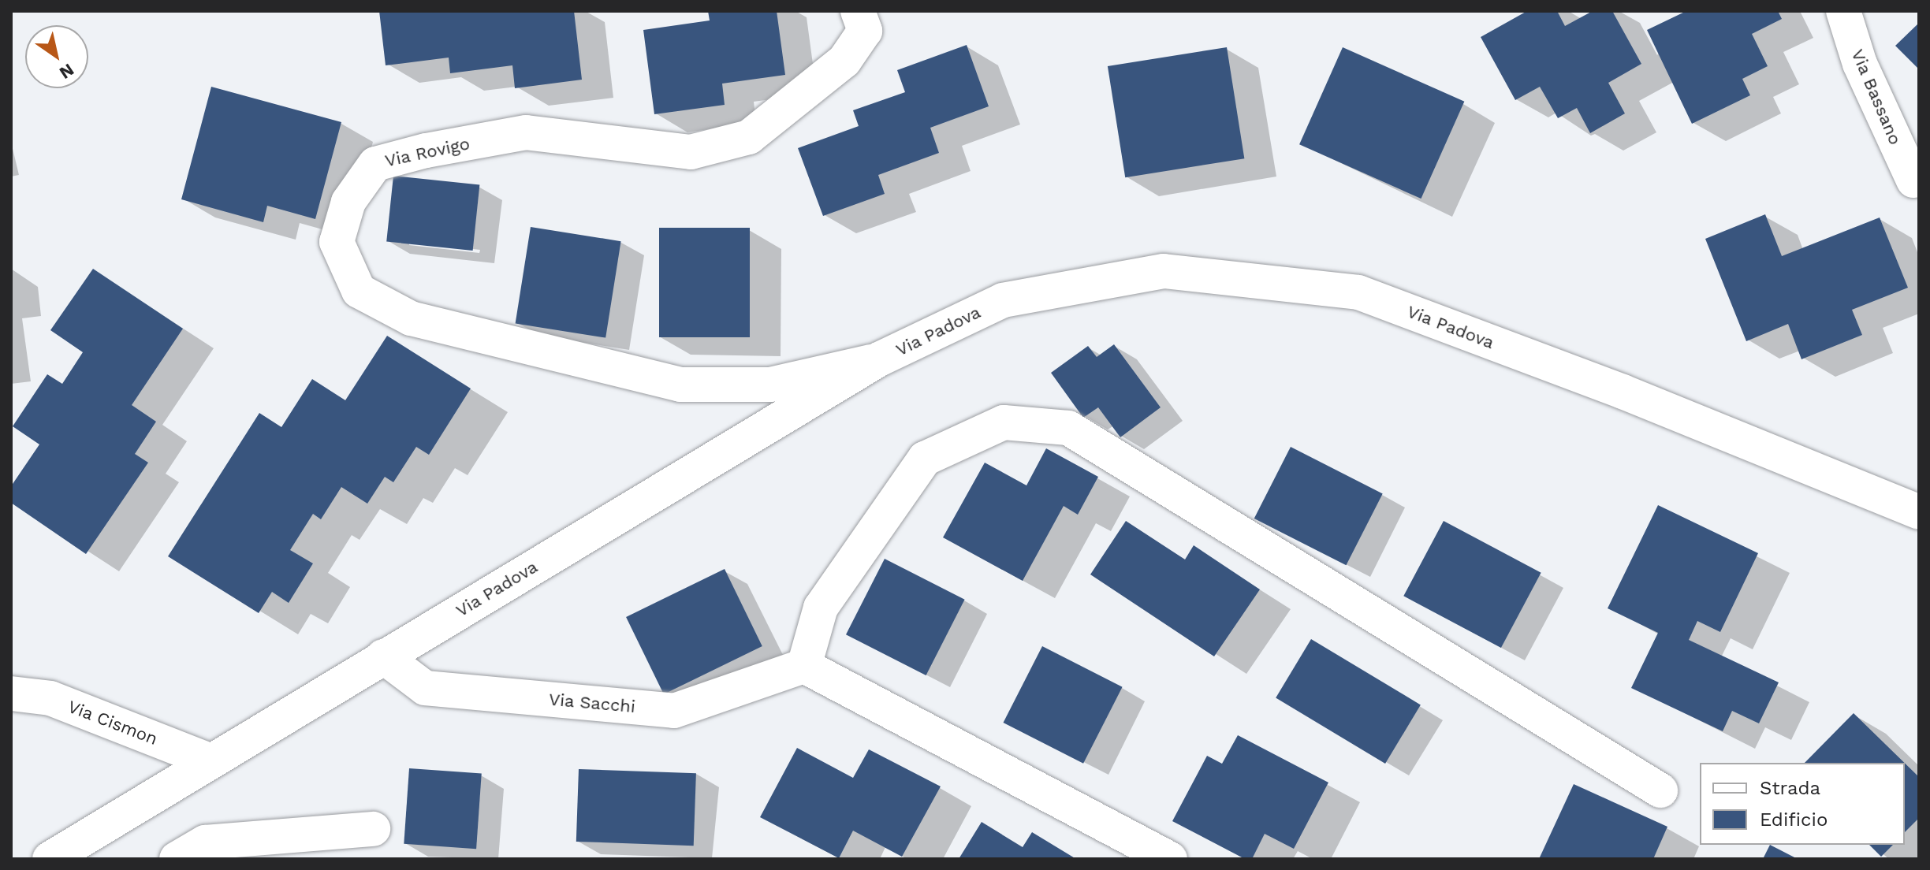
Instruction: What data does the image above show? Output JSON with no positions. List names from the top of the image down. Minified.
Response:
{"streets":{"street":["Via Bassano","Via Rovigo","Via Padova","Via Sacchi","Via Cismon"]},"crossings":[["Via Rovigo","Via Padova"],["Via Padova","Via Sacchi"],["Via Padova","Via Cismon"]],"legend":["Strada","Edificio"],"north":"bottom right"}
